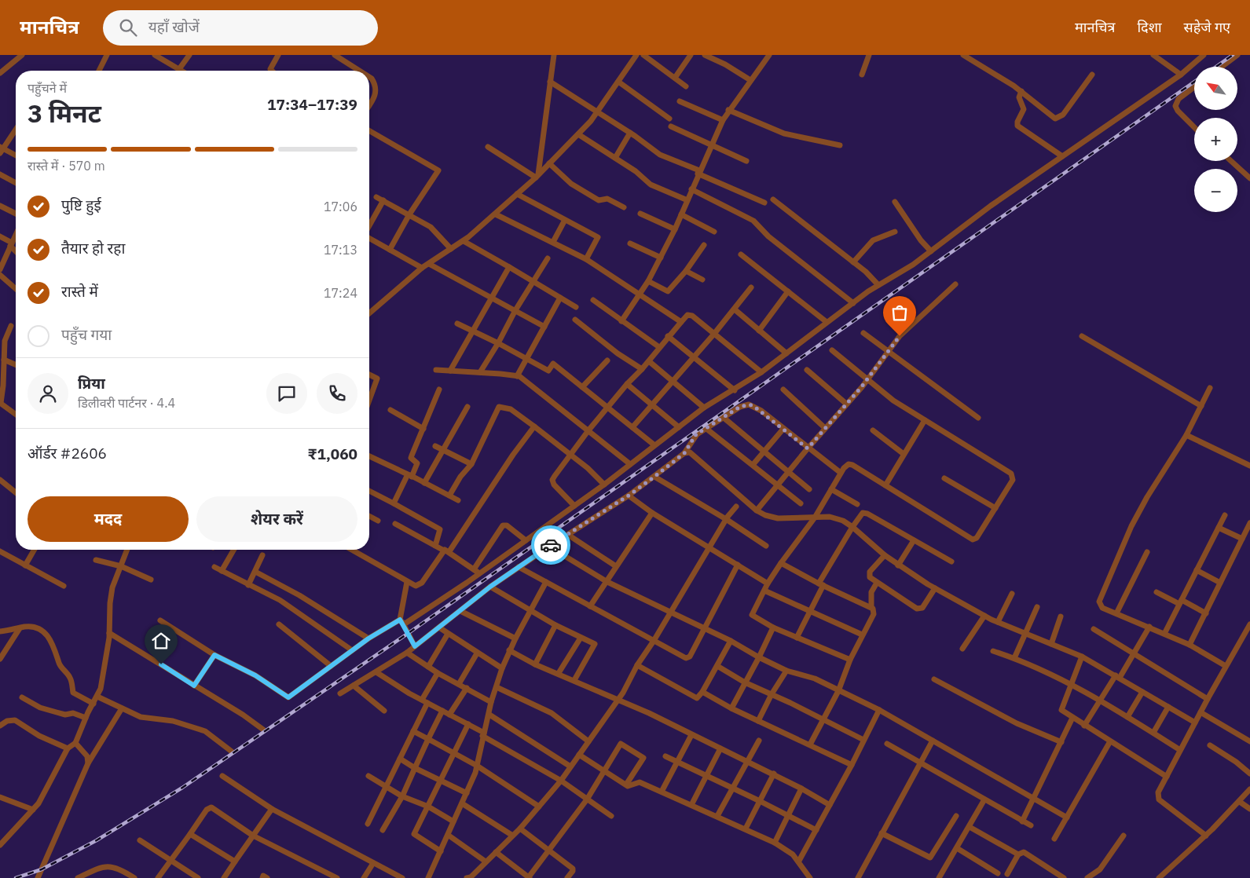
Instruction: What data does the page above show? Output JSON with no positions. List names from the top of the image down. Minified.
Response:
{"north":"top left","page":{"header":"मानचित्र","search":"यहाँ खोजें","nav":["मानचित्र","दिशा","सहेजे गए"],"map_buttons":["+","−"],"heading":["3 मिनट","पहुँचने में","17:34–17:39"],"panel":["प्रिया","डिलीवरी पार्टनर · 4.4","ऑर्डर #2606","₹1,060"],"bar":"रास्ते में · 570 m","list":[["पुष्टि हुई","17:06"],["तैयार हो रहा","17:13"],["रास्ते में","17:24"],"पहुँच गया"],"buttons":["मदद","शेयर करें"]}}
